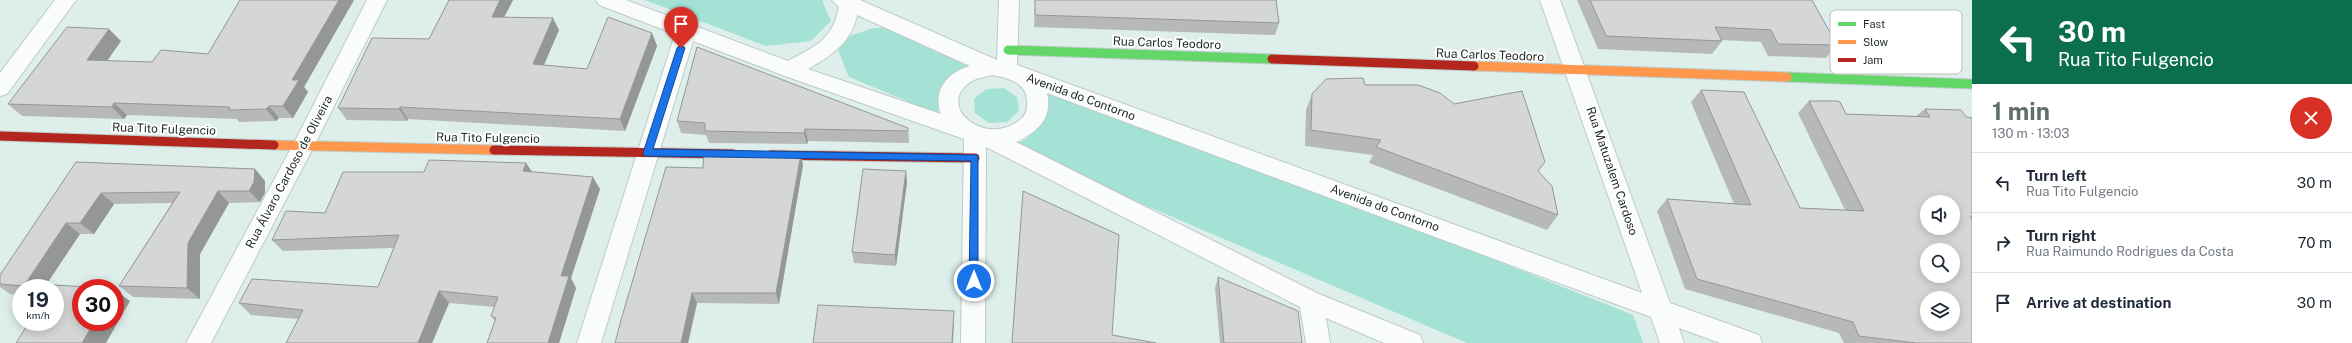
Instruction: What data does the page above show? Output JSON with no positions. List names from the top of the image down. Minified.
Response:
{"streets":{"street":["Rua Carlos Teodoro","Avenida do Contorno","Rua Tito Fulgencio","Rua Matuzalem Cardoso","Rua Álvaro Cardoso de Oliveira"]},"crossings":[["Rua Carlos Teodoro","Avenida do Contorno"],["Rua Carlos Teodoro","Rua Matuzalem Cardoso"],["Avenida do Contorno","Rua Matuzalem Cardoso"],["Rua Tito Fulgencio","Rua Álvaro Cardoso de Oliveira"]],"legend":["Fast","Slow","Jam"],"page":{"turn":["30 m","Rua Tito Fulgencio"],"heading":["1 min","130 m · 13:03"],"list":[{"name":"Turn left","note":"Rua Tito Fulgencio","value":"30 m"},{"name":"Turn right","note":"Rua Raimundo Rodrigues da Costa","value":"70 m"},{"name":"Arrive at destination","value":"30 m"}],"speed":"19 km/h","limit":"30"}}
